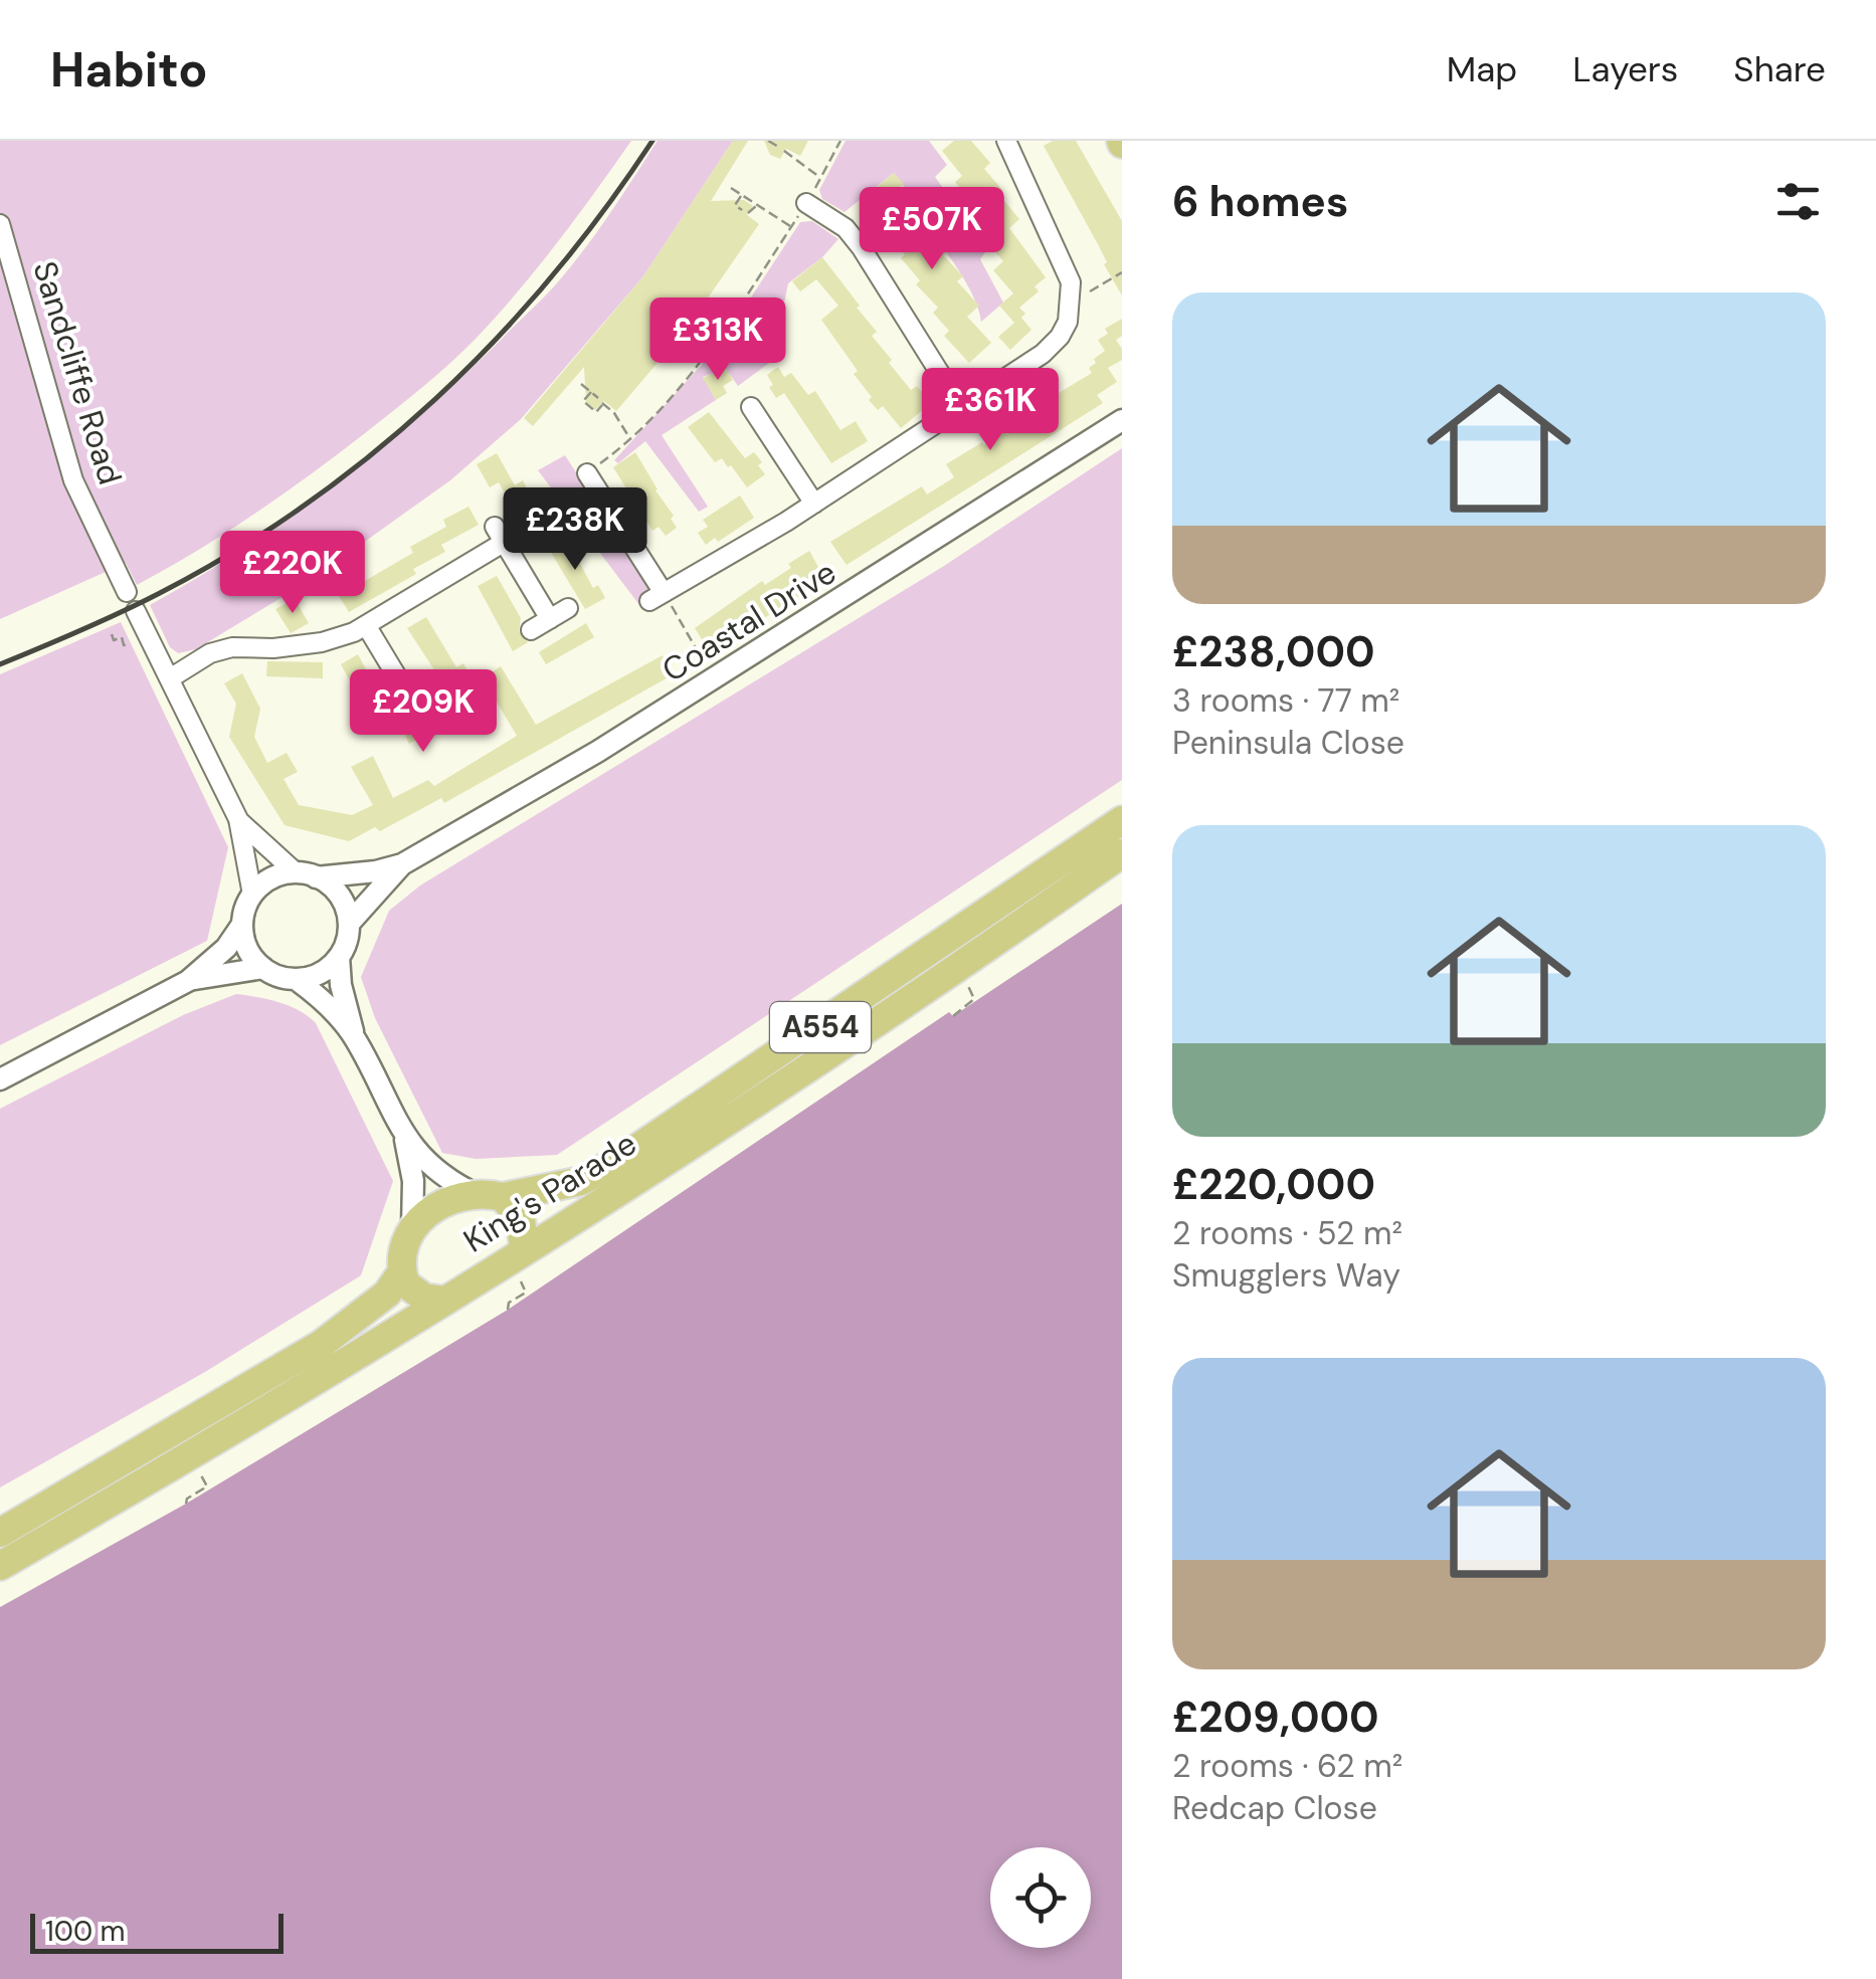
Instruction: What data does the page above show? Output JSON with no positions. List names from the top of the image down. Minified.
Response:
{"streets":{"main road":["A554","King's Parade"],"street":["Sandcliffe Road","Coastal Drive"]},"crossings":[["A554","King's Parade"]],"scale_bar":"100 m","page":{"header":"Habito","nav":["Map","Layers","Share"],"heading":"6 homes","price":["£507K","£313K","£361K","£238K","£220K","£209K"],"list":[{"name":"£238,000","note":"3 rooms · 77 m² · Peninsula Close"},{"name":"£220,000","note":"2 rooms · 52 m² · Smugglers Way"},{"name":"£209,000","note":"2 rooms · 62 m² · Redcap Close"}],"scale":"100 m"}}
